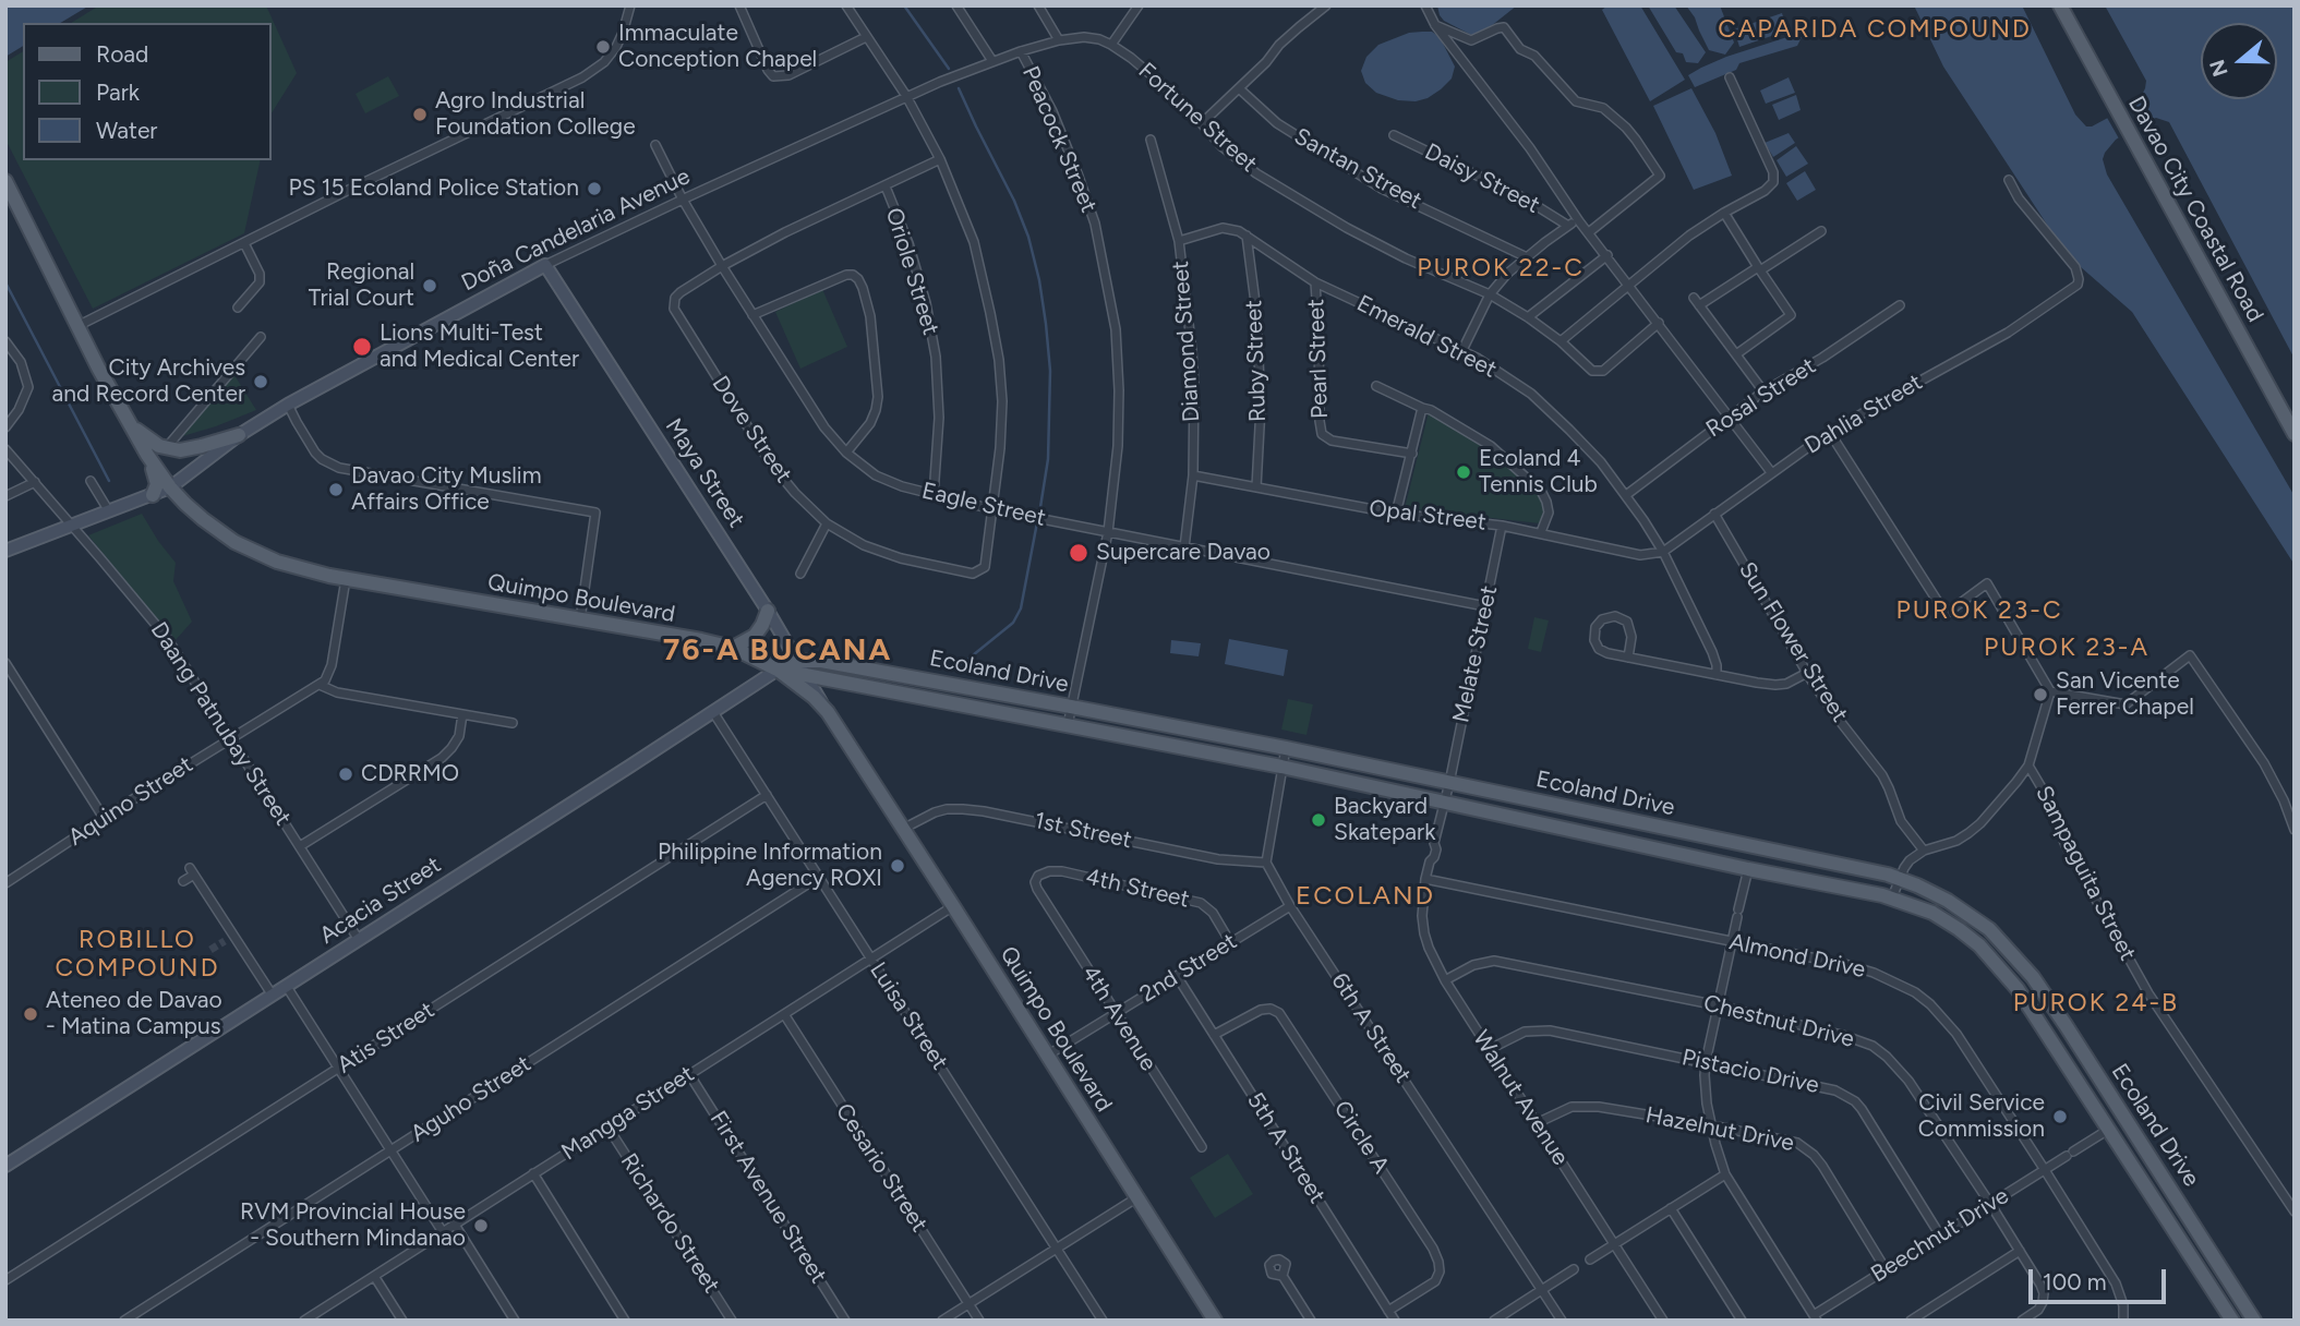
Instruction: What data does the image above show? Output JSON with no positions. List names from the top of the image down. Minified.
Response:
{"streets":{"main road":["Davao City Coastal Road","Quimpo Boulevard","Ecoland Drive"],"street":["Fortune Street","Peacock Street","Santan Street","Daisy Street","Doña Candelaria Avenue","Oriole Street","Emerald Street","Diamond Street","Pearl Street","Ruby Street","Rosal Street","Dahlia Street","Dove Street","Maya Street","Eagle Street","Opal Street","Sun Flower Street","Melate Street","Daang Patnubay Street","Aquino Street","1st Street","Sampaguita Street","4th Street","Acacia Street","Almond Drive","2nd Street","Luisa Street","4th Avenue","Chestnut Drive","6th A Street","Atis Street","Pistacio Drive","Walnut Avenue","Aguho Street","Mangga Street","Hazelnut Drive","Circle A","5th A Street","Cesario Street","First Avenue Street","Richardo Street","Beechnut Drive"]},"crossings":[["Fortune Street","Peacock Street"],["Fortune Street","Doña Candelaria Avenue"],["Peacock Street","Doña Candelaria Avenue"],["Peacock Street","Eagle Street"],["Peacock Street","Ecoland Drive"],["Doña Candelaria Avenue","Maya Street"],["Doña Candelaria Avenue","Eagle Street"],["Doña Candelaria Avenue","Quimpo Boulevard"],["Doña Candelaria Avenue","Daang Patnubay Street"],["Oriole Street","Eagle Street"],["Emerald Street","Diamond Street"],["Emerald Street","Pearl Street"],["Emerald Street","Ruby Street"],["Emerald Street","Rosal Street"],["Emerald Street","Dahlia Street"],["Emerald Street","Opal Street"],["Diamond Street","Eagle Street"],["Diamond Street","Opal Street"],["Ruby Street","Opal Street"],["Dahlia Street","Opal Street"],["Dahlia Street","Sun Flower Street"],["Dove Street","Eagle Street"],["Maya Street","Quimpo Boulevard"],["Maya Street","Ecoland Drive"],["Eagle Street","Melate Street"],["Opal Street","Melate Street"],["Quimpo Boulevard","Ecoland Drive"],["Quimpo Boulevard","1st Street"],["Quimpo Boulevard","Acacia Street"],["Quimpo Boulevard","2nd Street"],["Quimpo Boulevard","Mangga Street"],["Melate Street","Ecoland Drive"],["Melate Street","Walnut Avenue"],["Ecoland Drive","Acacia Street"],["Ecoland Drive","Walnut Avenue"],["Ecoland Drive","Beechnut Drive"],["Daang Patnubay Street","Aquino Street"],["Daang Patnubay Street","Acacia Street"],["1st Street","6th A Street"],["4th Street","2nd Street"],["4th Street","4th Avenue"],["Acacia Street","Luisa Street"],["Almond Drive","Walnut Avenue"],["Almond Drive","Beechnut Drive"],["2nd Street","4th Avenue"],["2nd Street","6th A Street"],["2nd Street","5th A Street"],["Luisa Street","Atis Street"],["Luisa Street","Aguho Street"],["Luisa Street","Mangga Street"],["Chestnut Drive","Walnut Avenue"],["Chestnut Drive","Beechnut Drive"],["Pistacio Drive","Walnut Avenue"],["Pistacio Drive","Beechnut Drive"],["Walnut Avenue","Hazelnut Drive"],["Mangga Street","Cesario Street"],["Mangga Street","First Avenue Street"],["Mangga Street","Richardo Street"],["Hazelnut Drive","Beechnut Drive"],["Circle A","5th A Street"]],"districts":["CAPARIDA COMPOUND","PUROK 22-C","PUROK 23-C","PUROK 23-A","76-A BUCANA","ECOLAND","ROBILLO COMPOUND","PUROK 24-B"],"places":["Immaculate Conception Chapel","Agro Industrial Foundation College","PS 15 Ecoland Police Station","Regional Trial Court","Lions Multi-Test and Medical Center","City Archives and Record Center","Ecoland 4 Tennis Club","Davao City Muslim Affairs Office","Supercare Davao","San Vicente Ferrer Chapel","CDRRMO","Backyard Skatepark","Philippine Information Agency ROXI","Ateneo de Davao - Matina Campus","Civil Service Commission","RVM Provincial House - Southern Mindanao"],"legend":["Road","Park","Water"],"scale_bar":"100 m","north":"left"}
